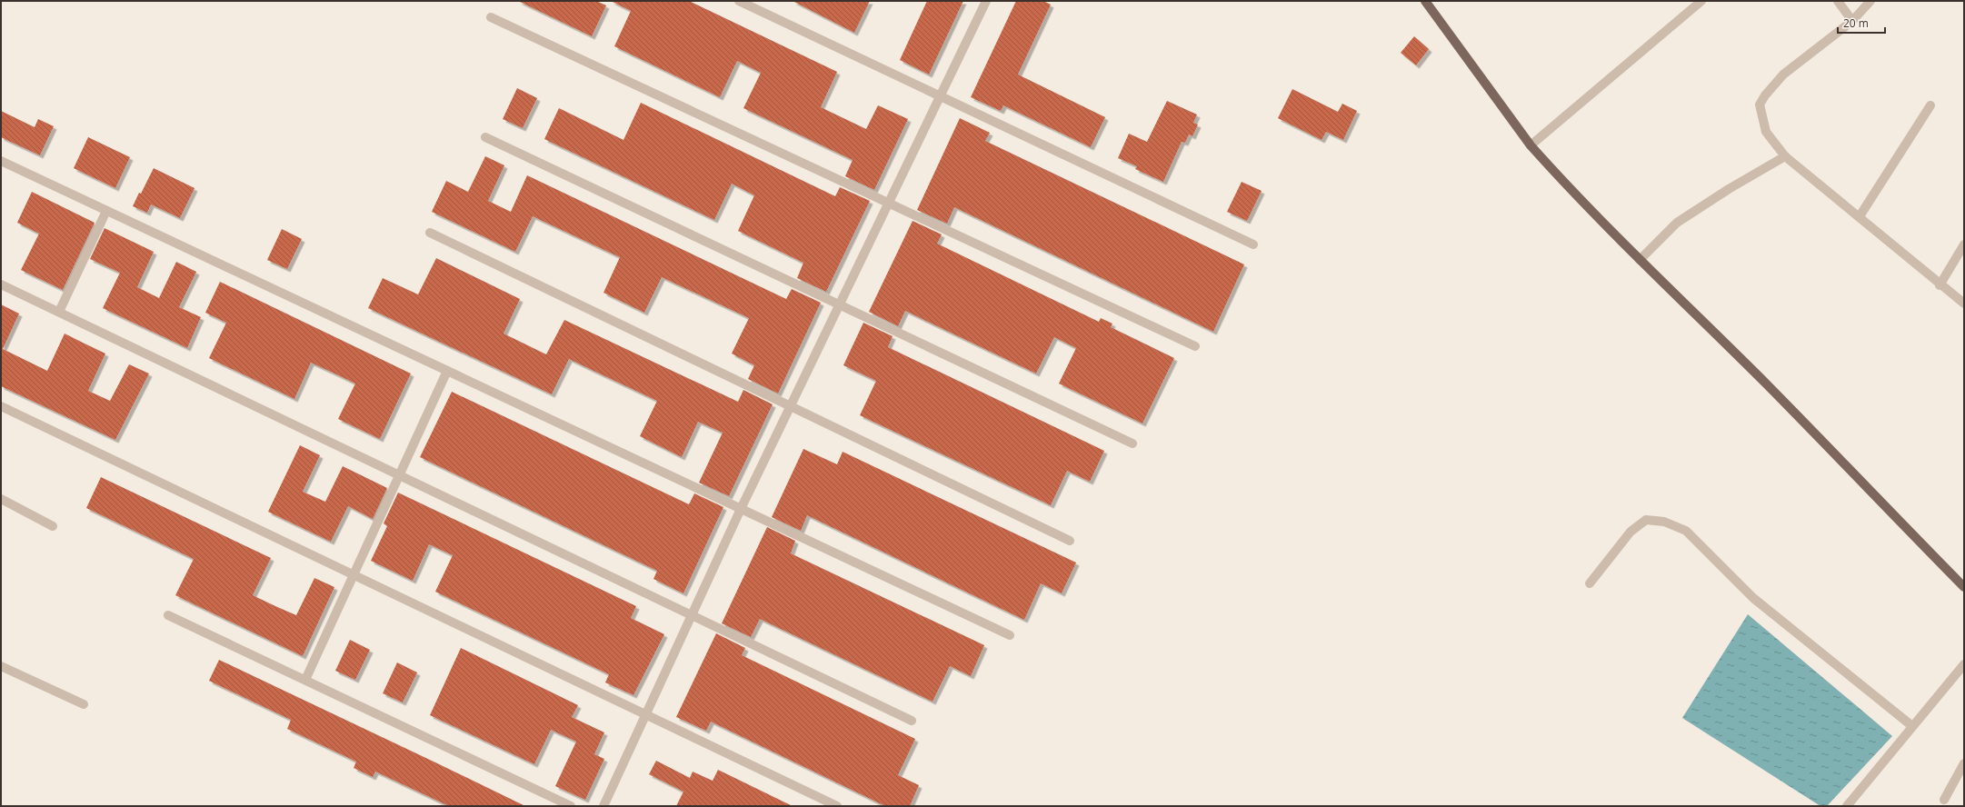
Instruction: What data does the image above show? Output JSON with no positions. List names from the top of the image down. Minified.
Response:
{"scale_bar":"20 m"}
